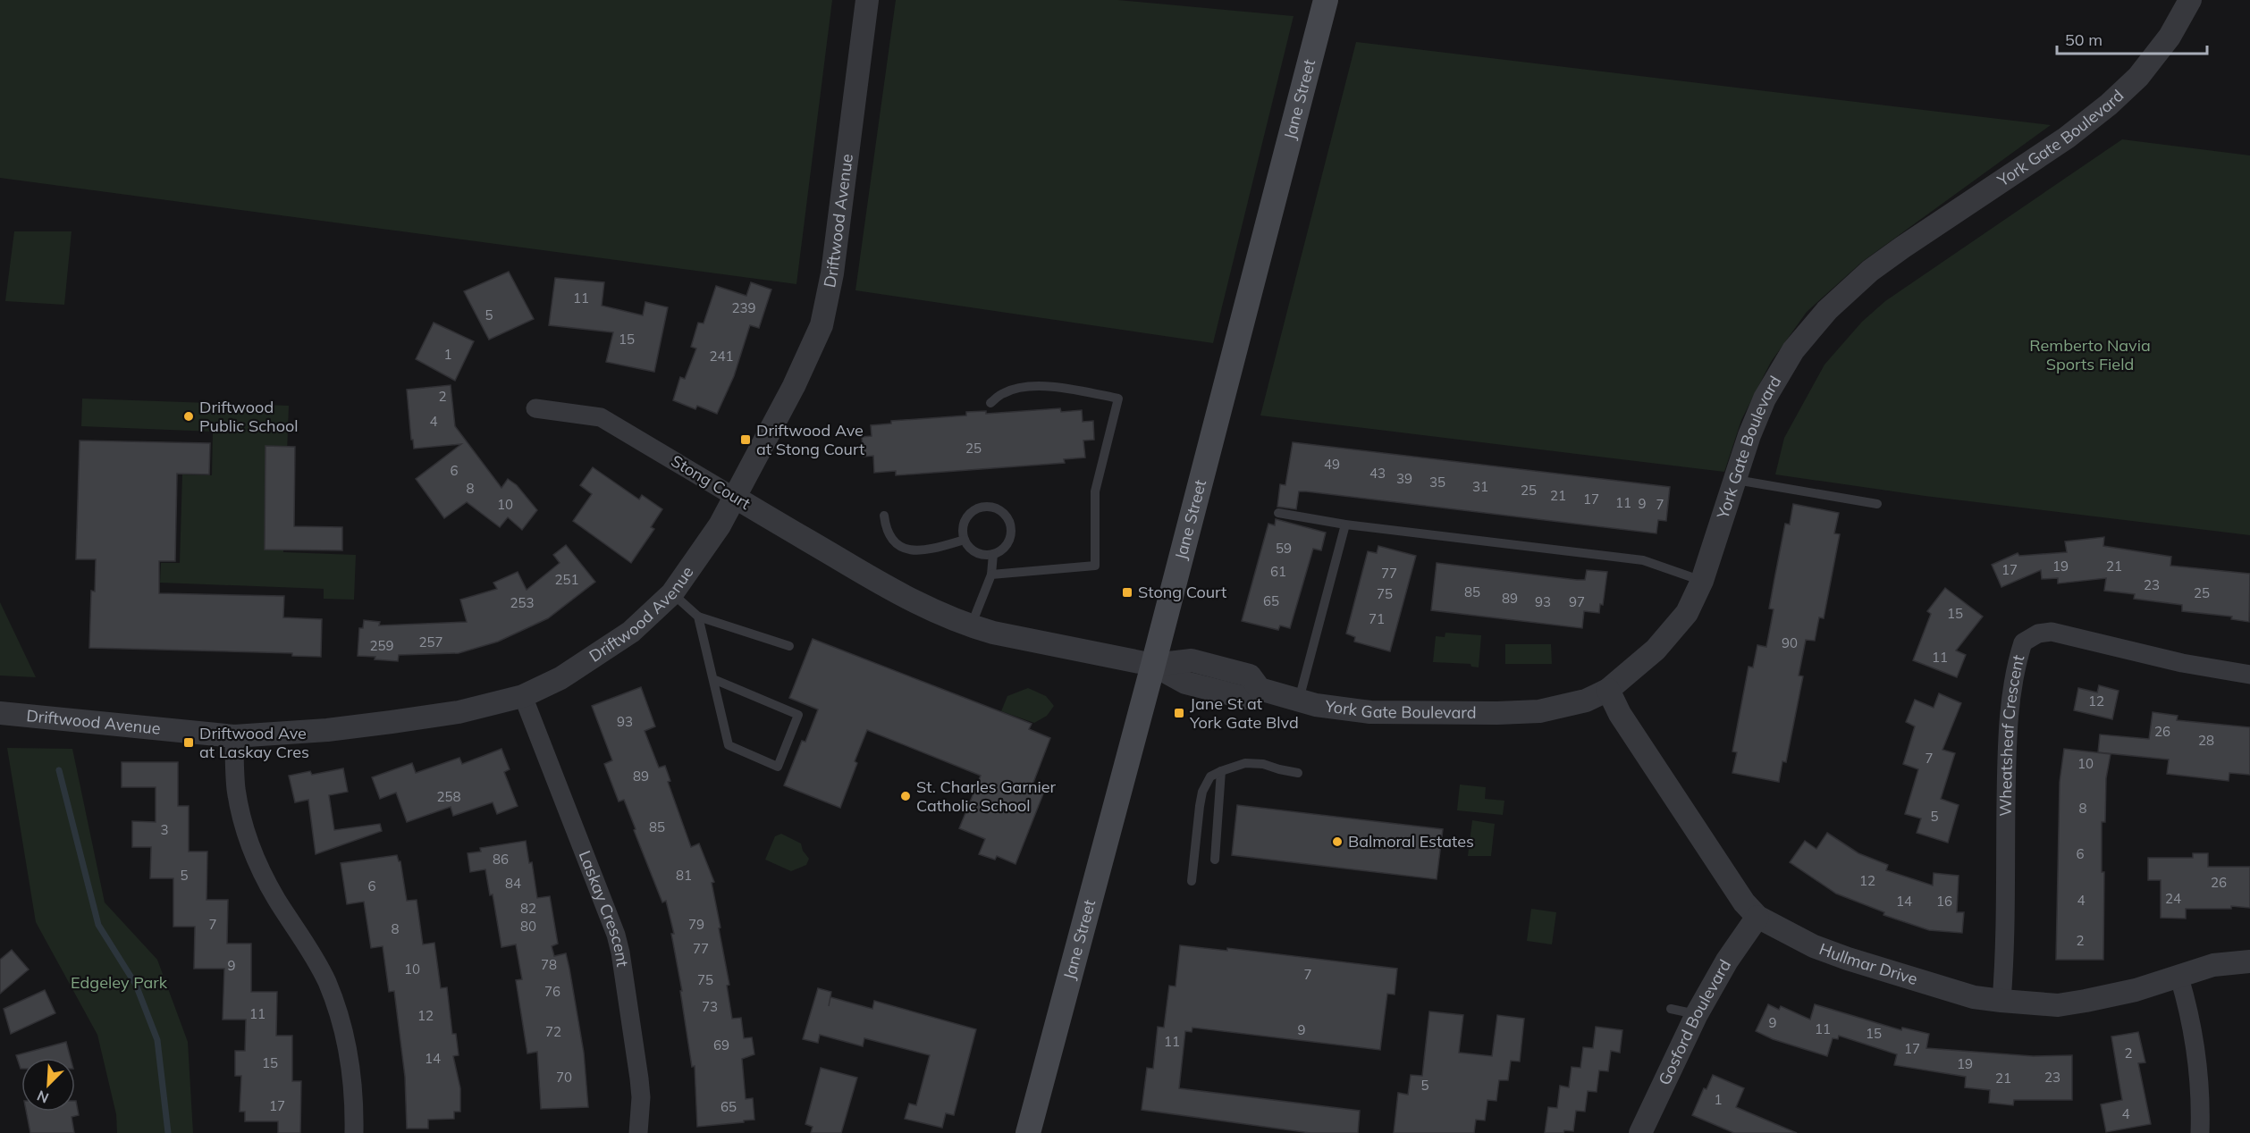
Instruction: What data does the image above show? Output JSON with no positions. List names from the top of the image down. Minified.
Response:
{"streets":{"main road":["Jane Street"],"street":["York Gate Boulevard","Driftwood Avenue","Stong Court","Wheatsheaf Crescent","Laskay Crescent","Hullmar Drive","Gosford Boulevard"]},"crossings":[["Jane Street","York Gate Boulevard"],["Jane Street","Stong Court"],["York Gate Boulevard","Stong Court"],["York Gate Boulevard","Hullmar Drive"],["Driftwood Avenue","Stong Court"],["Driftwood Avenue","Laskay Crescent"],["Wheatsheaf Crescent","Hullmar Drive"],["Hullmar Drive","Gosford Boulevard"]],"parks":["Remberto Navia Sports Field","Edgeley Park"],"places":{"other":["Driftwood Public School","St. Charles Garnier Catholic School","Balmoral Estates"],"transit":["Driftwood Ave at Stong Court","Stong Court","Jane St at York Gate Blvd","Driftwood Ave at Laskay Cres"]},"house_numbers":["11","239","5","15","1","241","2","4","25","49","6","43","39","35","31","8","25","21","17","11","9","10","7","59","19","21","17","61","77","251","23","85","25","75","89","65","93","97","253","15","71","257","90","259","11","12","93","26","28","7","10","89","258","8","5","85","3","6","86","5","81","12","26","84","6","24","4","14","16","82","7","79","80","8","2","77","78","9","10","7","75","76","73","11","12","9","11","9","72","15","11","69","17","2","14","15","19","70","23","21","5","1","17","65","4"],"scale_bar":"50 m","north":"bottom left"}
